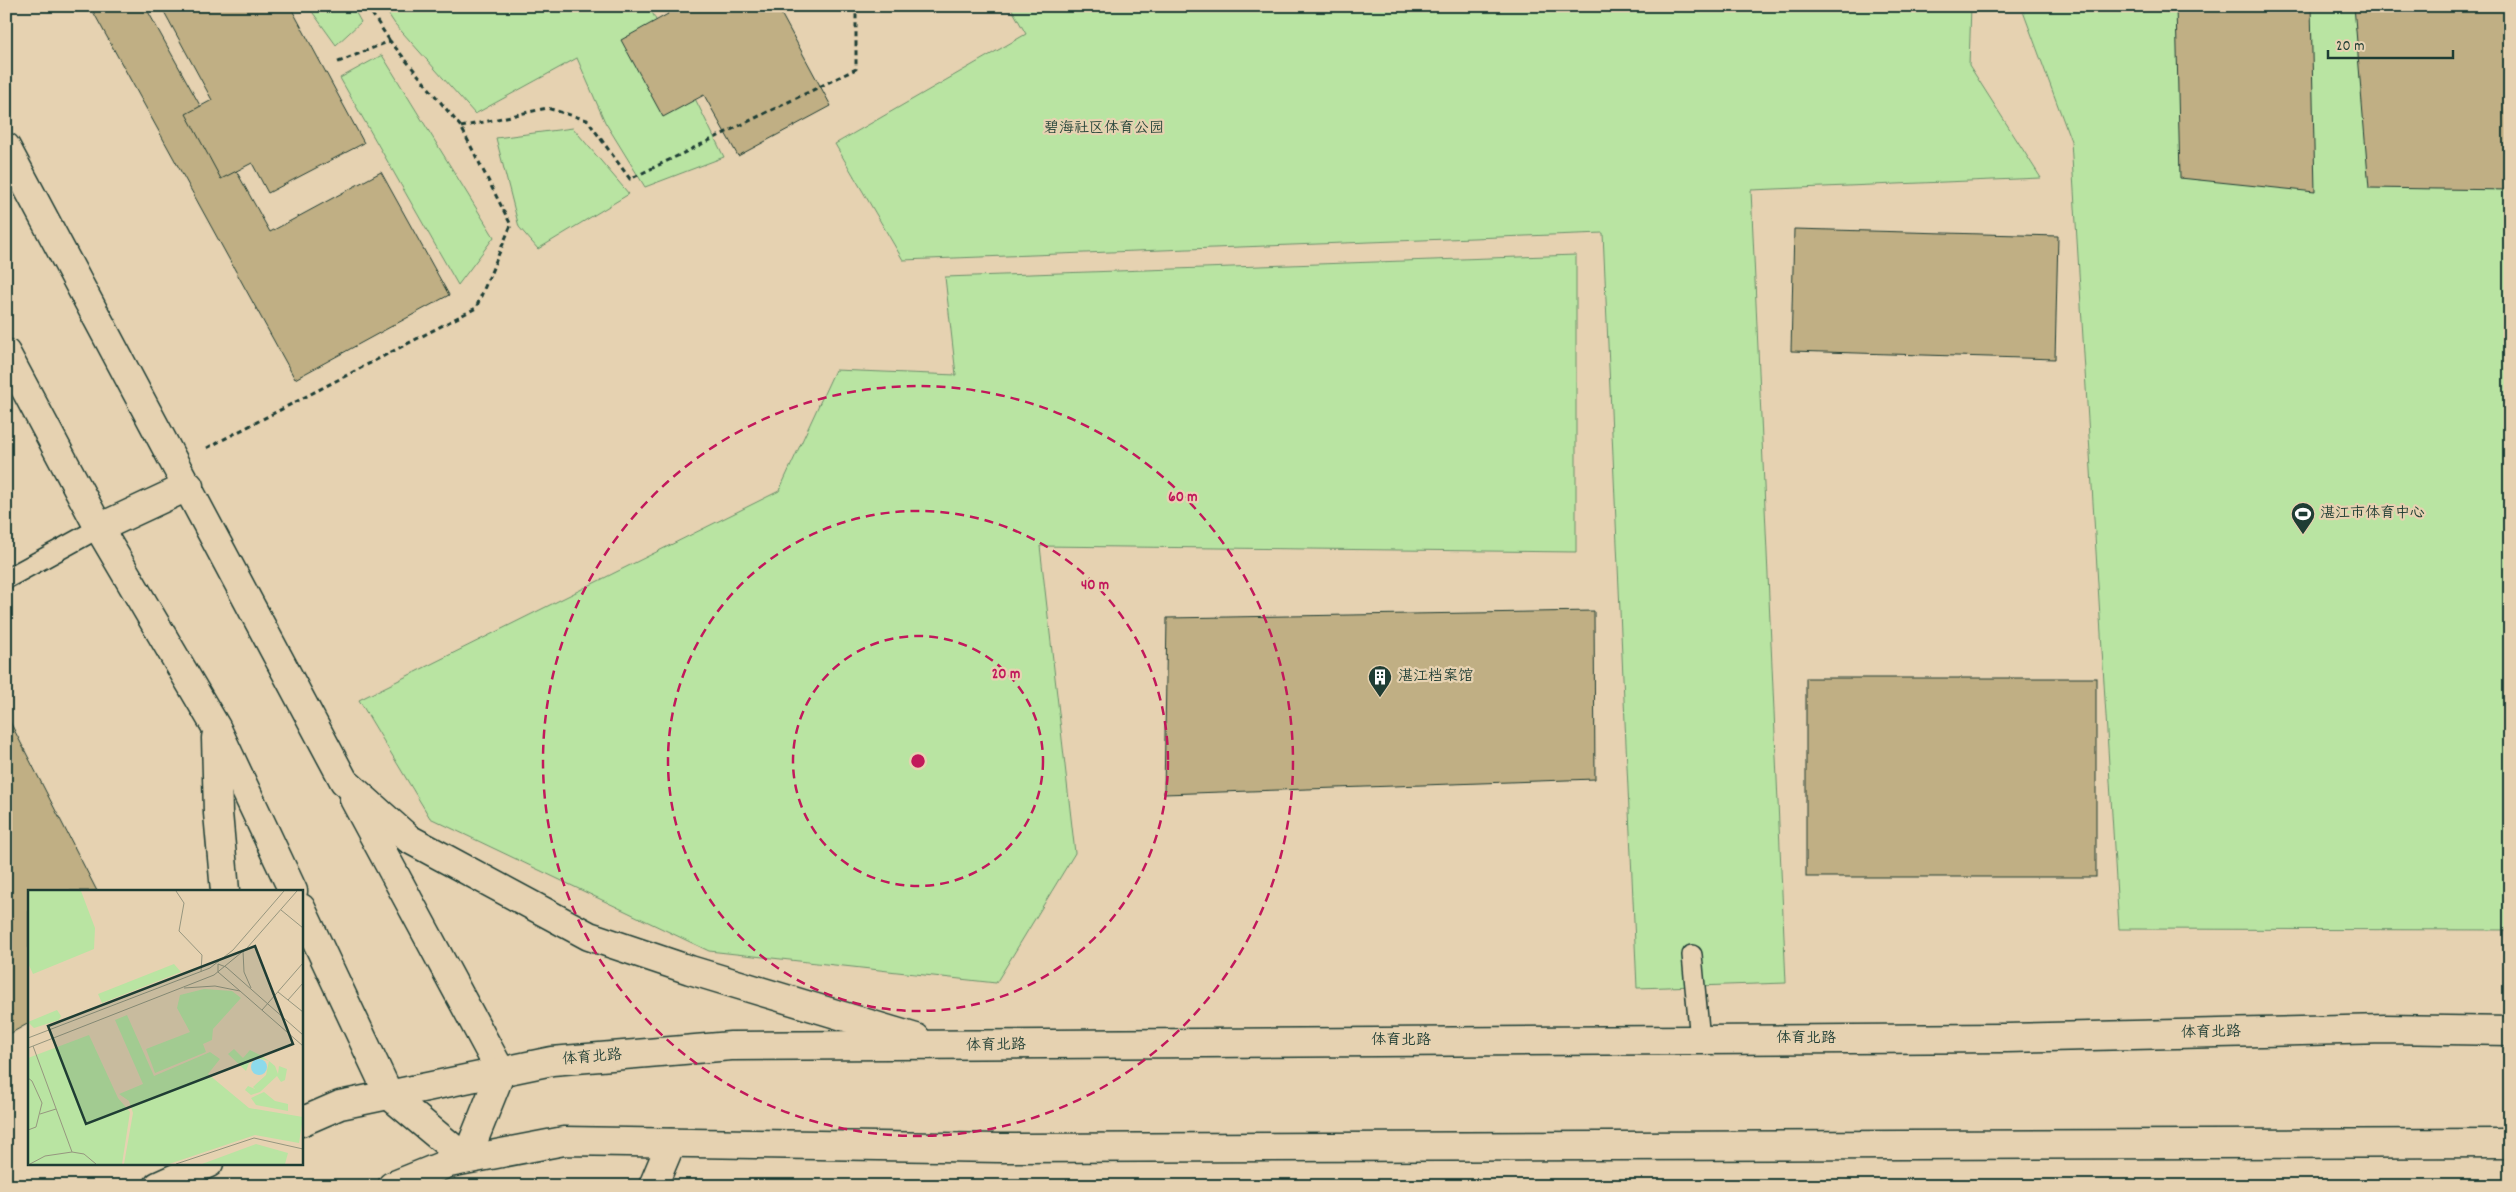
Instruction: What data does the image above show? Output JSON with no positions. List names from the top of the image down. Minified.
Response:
{"streets":{"main road":["体育北路"]},"parks":["碧海社区体育公园"],"places":{"sports":["湛江市体育中心"],"building":["湛江档案馆"]},"scale_bar":"20 m","rings":["60 m","40 m","20 m"]}
